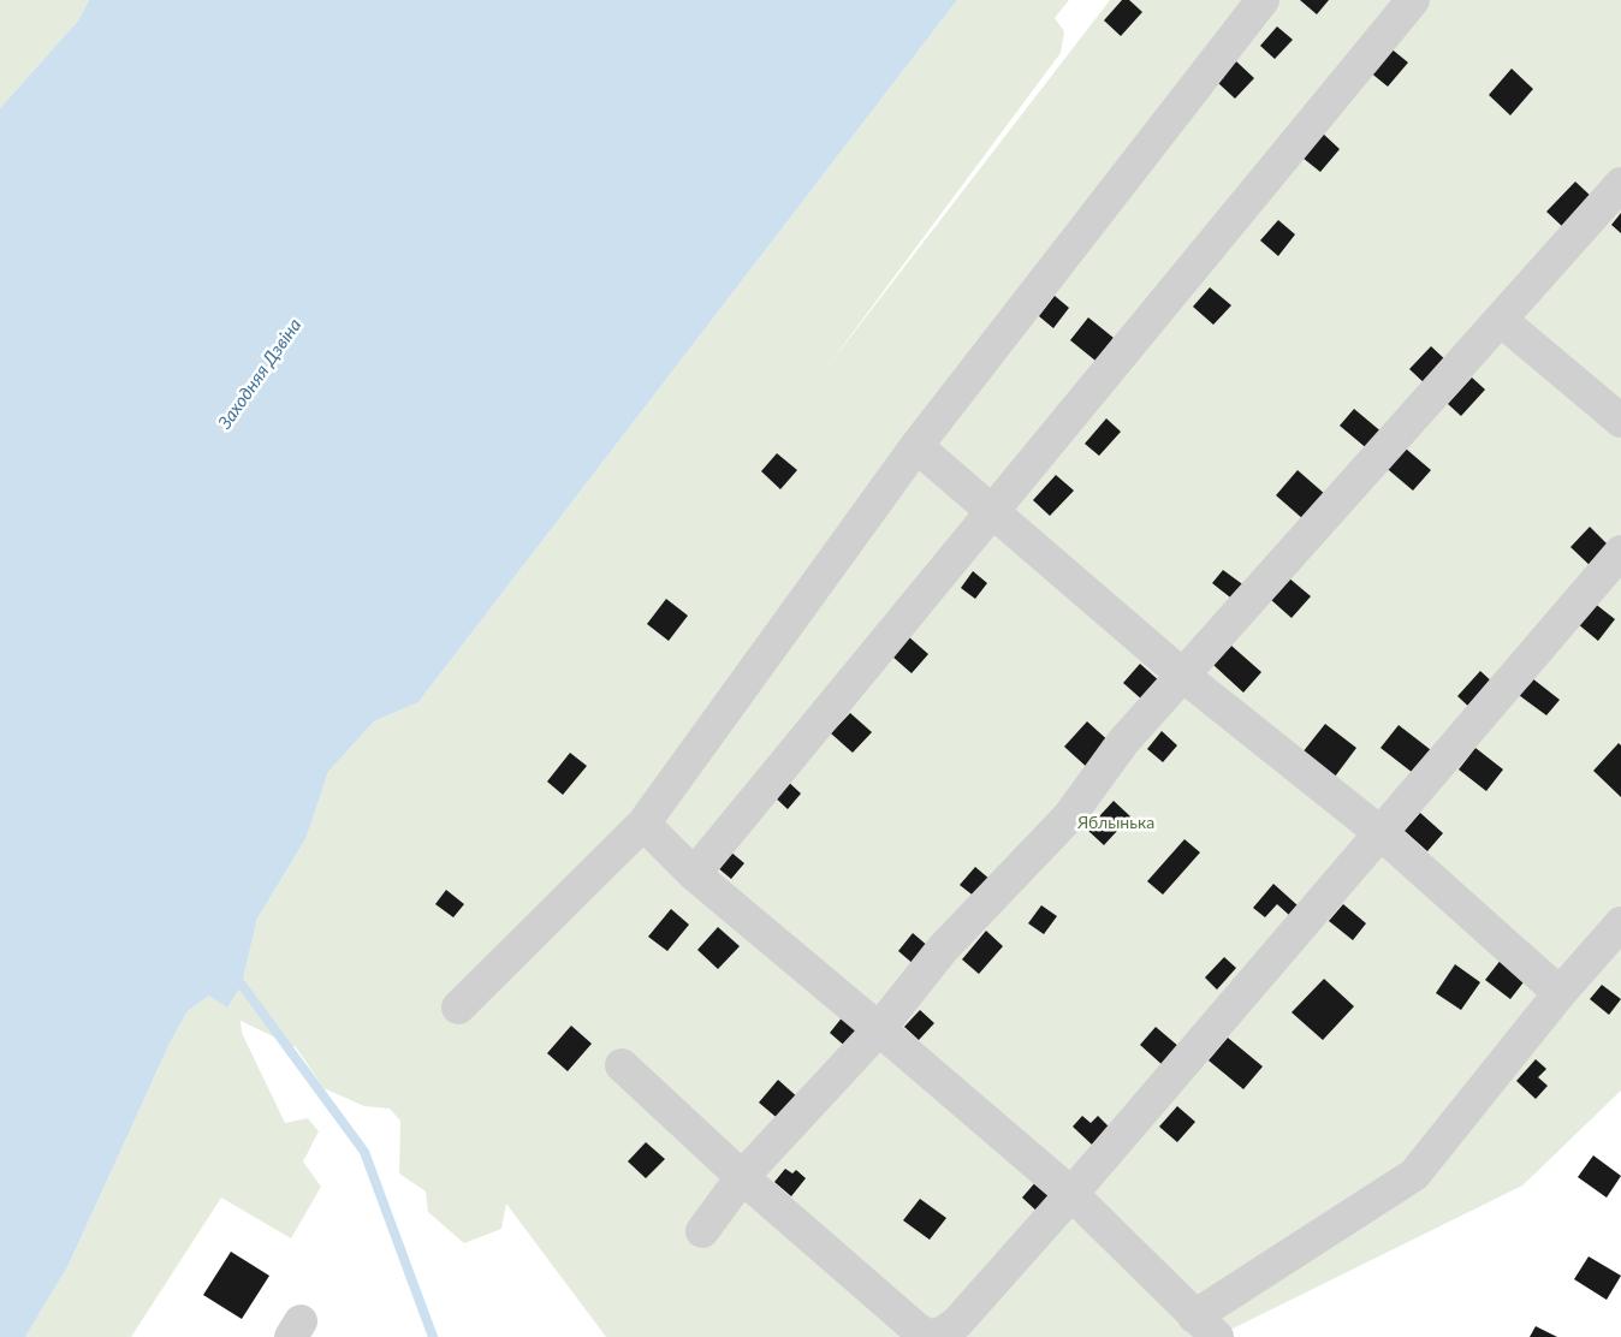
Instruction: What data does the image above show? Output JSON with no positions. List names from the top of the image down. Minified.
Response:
{"water":["Заходняя Дзвіна"],"parks":["Яблынька"]}
